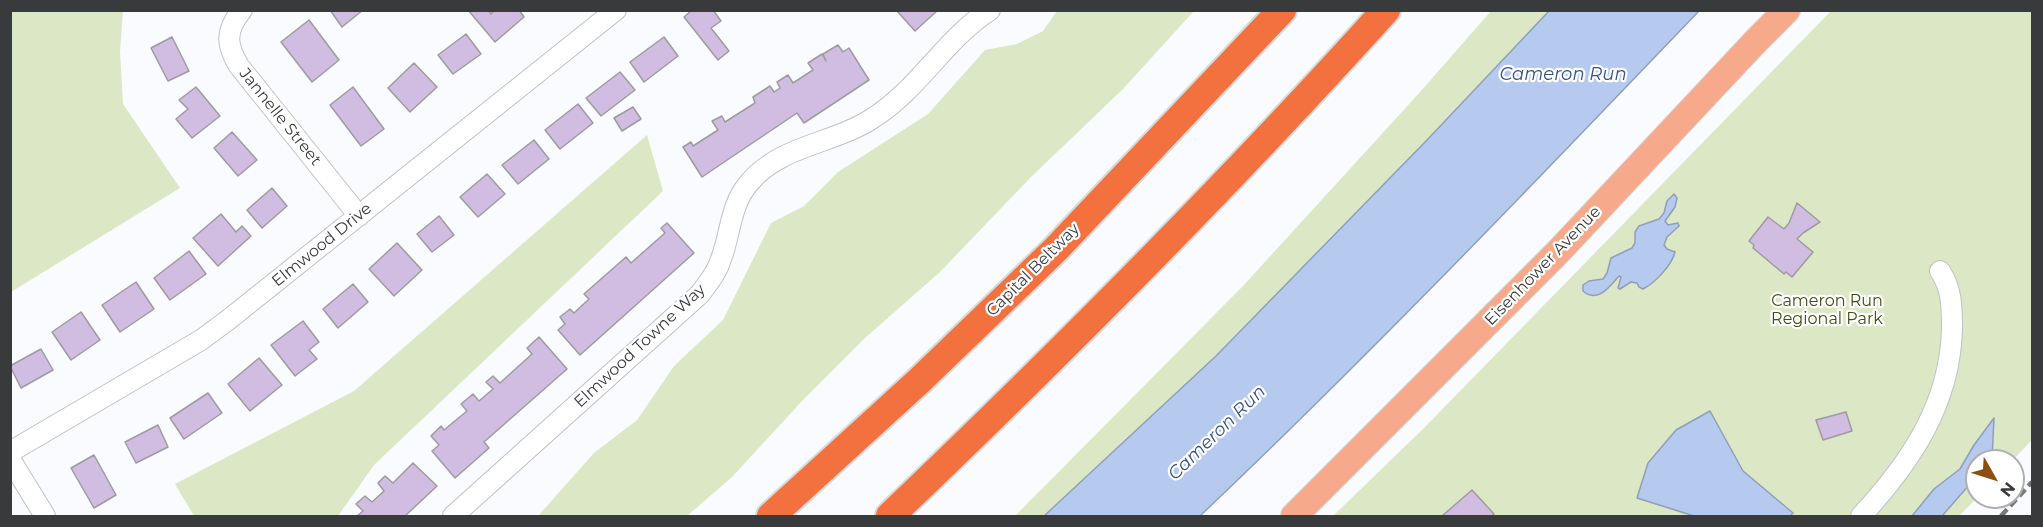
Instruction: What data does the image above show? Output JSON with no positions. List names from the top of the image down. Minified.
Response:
{"streets":{"highway":["Capital Beltway"],"main road":["Eisenhower Avenue"],"street":["Jannelle Street","Elmwood Drive","Elmwood Towne Way"]},"crossings":[["Jannelle Street","Elmwood Drive"]],"water":["Cameron Run"],"parks":["Cameron Run Regional Park"],"north":"bottom right"}
